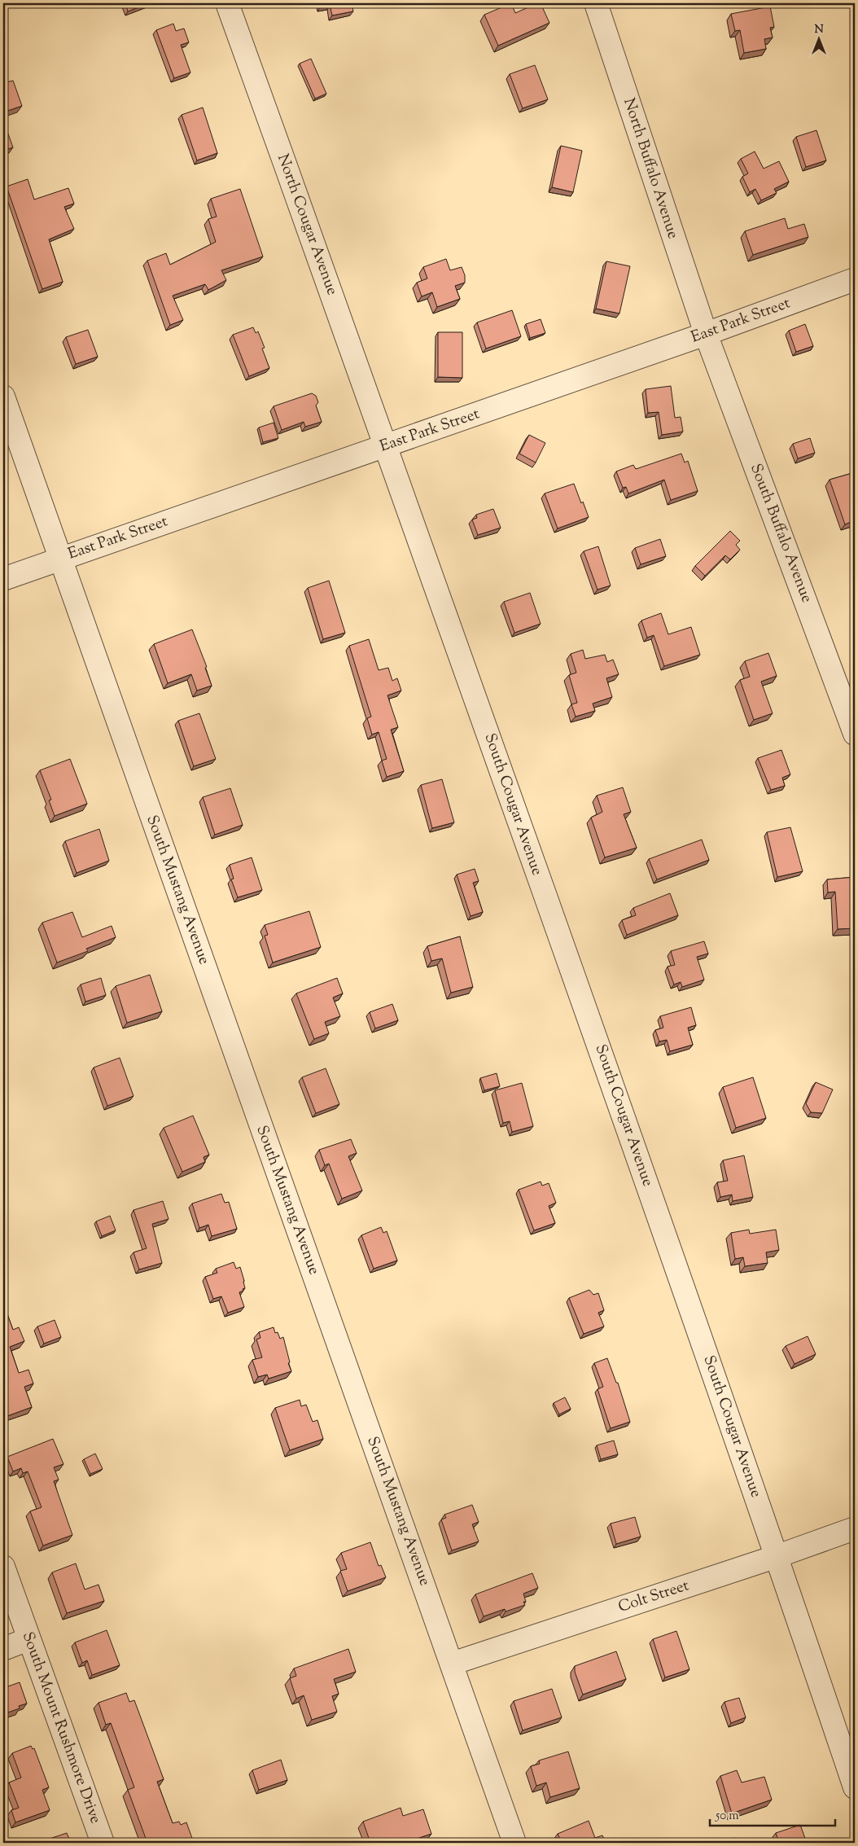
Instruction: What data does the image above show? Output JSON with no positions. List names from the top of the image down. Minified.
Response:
{"streets":{"street":["North Buffalo Avenue","North Cougar Avenue","East Park Street","South Buffalo Avenue","South Cougar Avenue","South Mustang Avenue","Colt Street","South Mount Rushmore Drive"]},"crossings":[["North Buffalo Avenue","East Park Street"],["North Buffalo Avenue","South Buffalo Avenue"],["North Cougar Avenue","East Park Street"],["North Cougar Avenue","South Cougar Avenue"],["East Park Street","South Buffalo Avenue"],["East Park Street","South Cougar Avenue"],["East Park Street","South Mustang Avenue"],["South Cougar Avenue","Colt Street"],["South Mustang Avenue","Colt Street"]],"scale_bar":"50 m","north":"top"}
